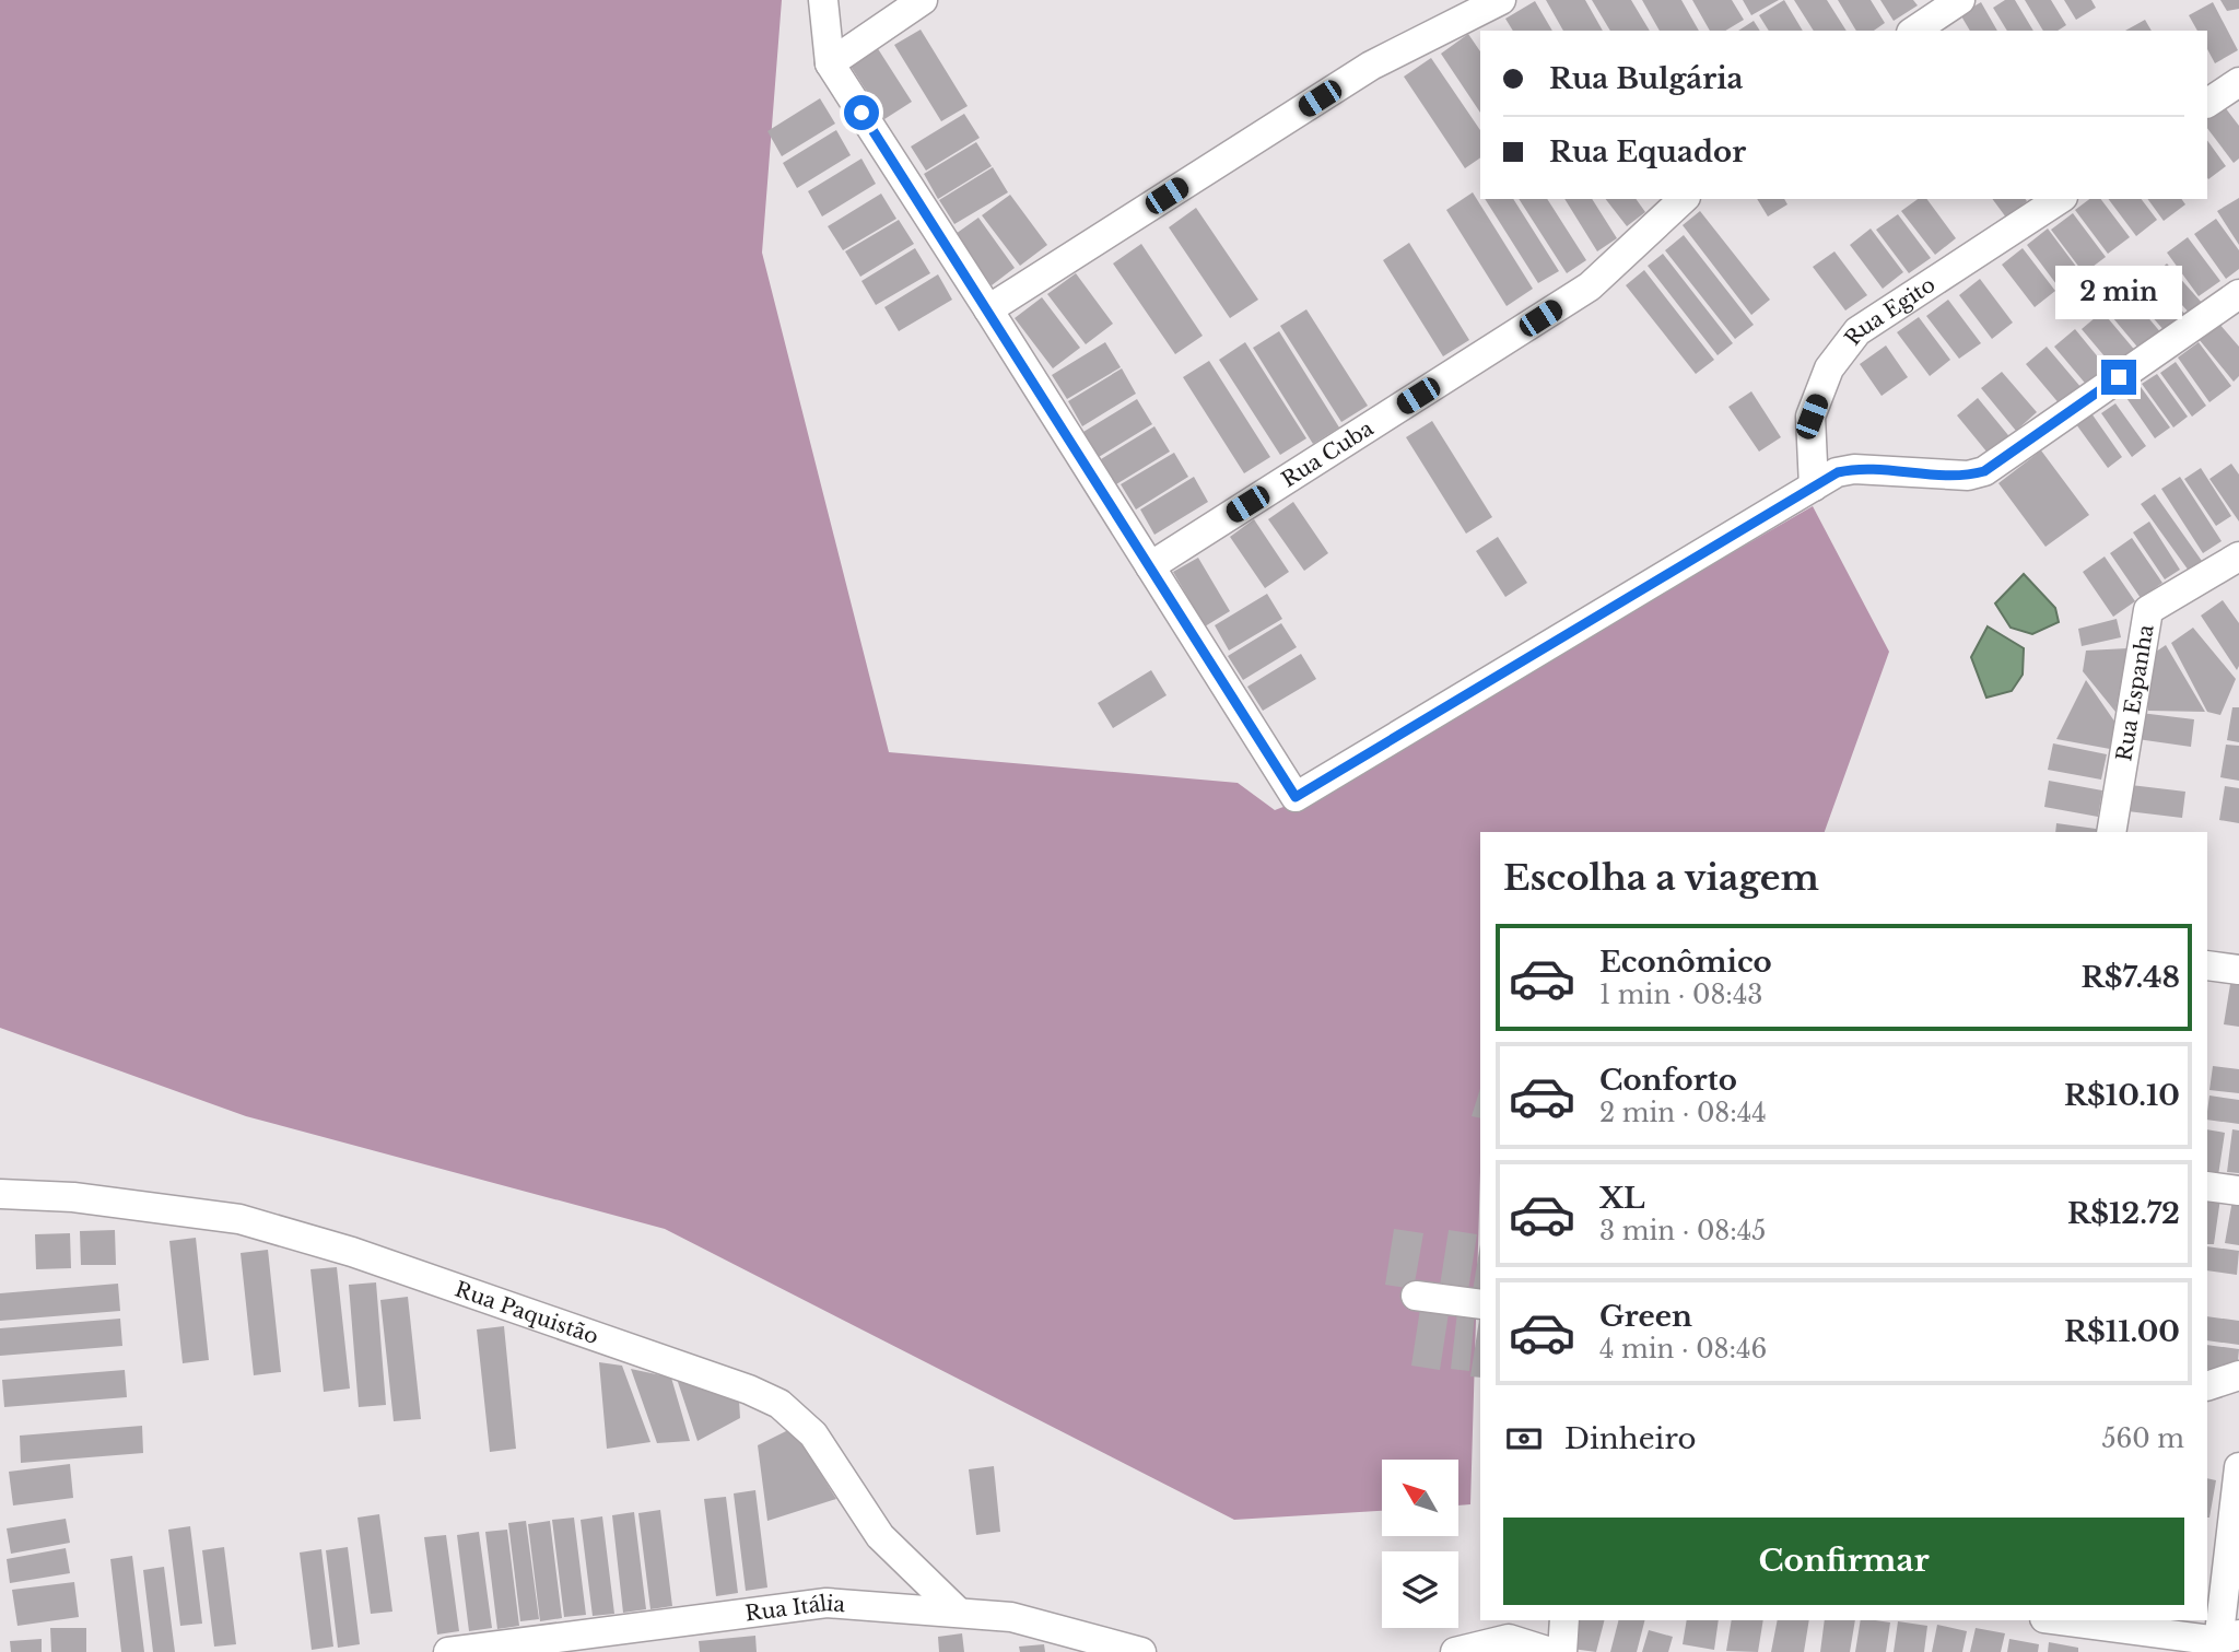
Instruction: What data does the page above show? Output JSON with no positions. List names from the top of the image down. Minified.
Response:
{"streets":{"street":["Rua Egito","Rua Cuba","Rua Espanha","Rua Paquistão","Rua Itália"]},"crossings":[["Rua Paquistão","Rua Itália"]],"north":"top left","page":{"banner":["Rua Bulgária","Rua Equador"],"bubble":"2 min","heading":"Escolha a viagem","list":[{"name":"Econômico","note":"1 min · 08:43","value":"R$7.48"},{"name":"Conforto","note":"2 min · 08:44","value":"R$10.10"},{"name":"XL","note":"3 min · 08:45","value":"R$12.72"},{"name":"Green","note":"4 min · 08:46","value":"R$11.00"}],"pay":["Dinheiro","560 m"],"buttons":"Confirmar"}}
